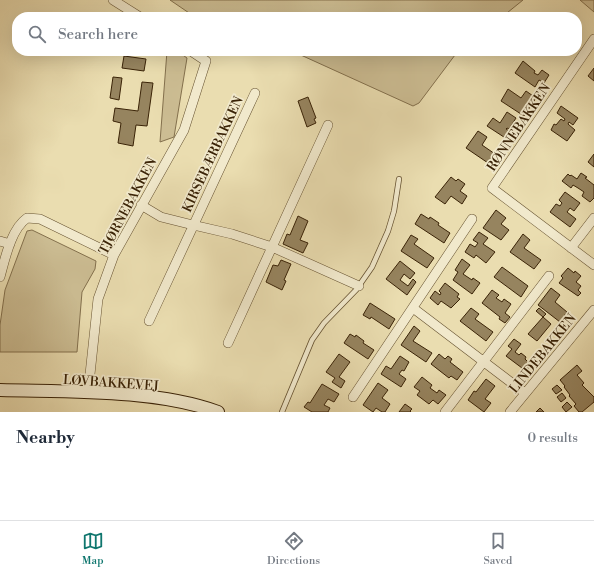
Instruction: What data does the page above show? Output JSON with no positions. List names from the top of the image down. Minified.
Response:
{"streets":{"street":["RØNNEBAKKEN","KIRSEBÆRBAKKEN","TJØRNEBAKKEN","LINDEBAKKEN","LØVBAKKEVEJ"]},"crossings":[["KIRSEBÆRBAKKEN","TJØRNEBAKKEN"],["TJØRNEBAKKEN","LØVBAKKEVEJ"]],"page":{"search":"Search here","heading":["Nearby","0 results"],"nav":["Map","Directions","Saved"]}}
